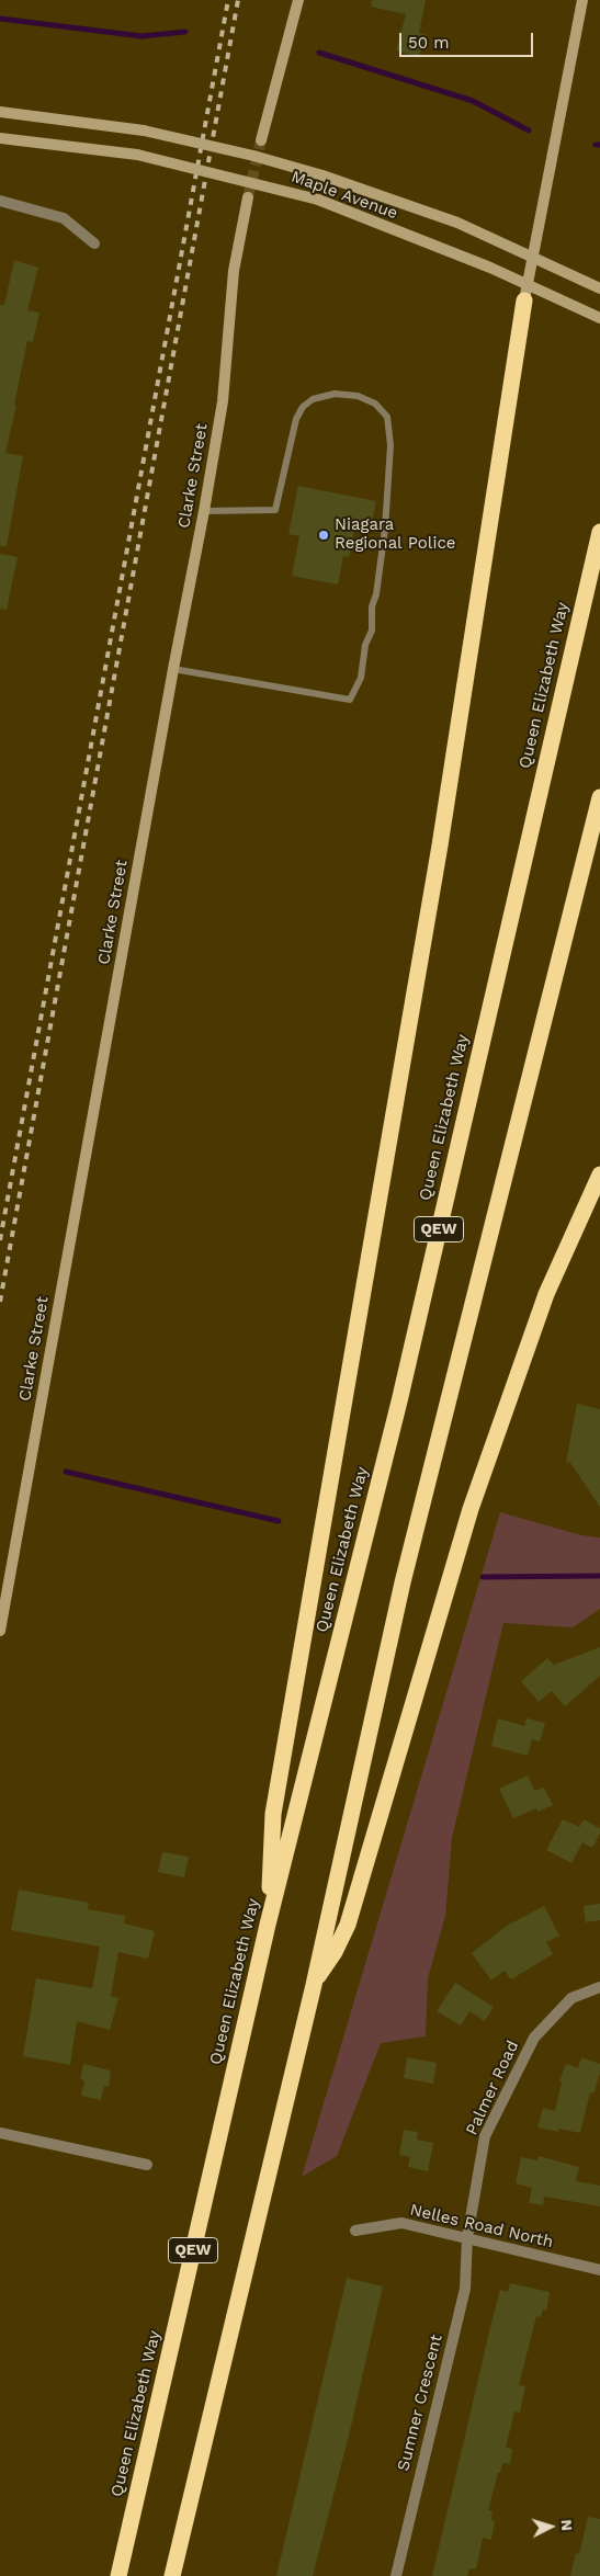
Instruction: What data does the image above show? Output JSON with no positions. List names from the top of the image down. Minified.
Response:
{"streets":{"highway":["Queen Elizabeth Way","QEW"],"street":["Maple Avenue","Clarke Street","Palmer Road","Nelles Road North","Sumner Crescent"]},"crossings":[["Palmer Road","Nelles Road North"],["Palmer Road","Sumner Crescent"],["Nelles Road North","Sumner Crescent"]],"places":["Niagara Regional Police"],"scale_bar":"50 m","north":"right"}
